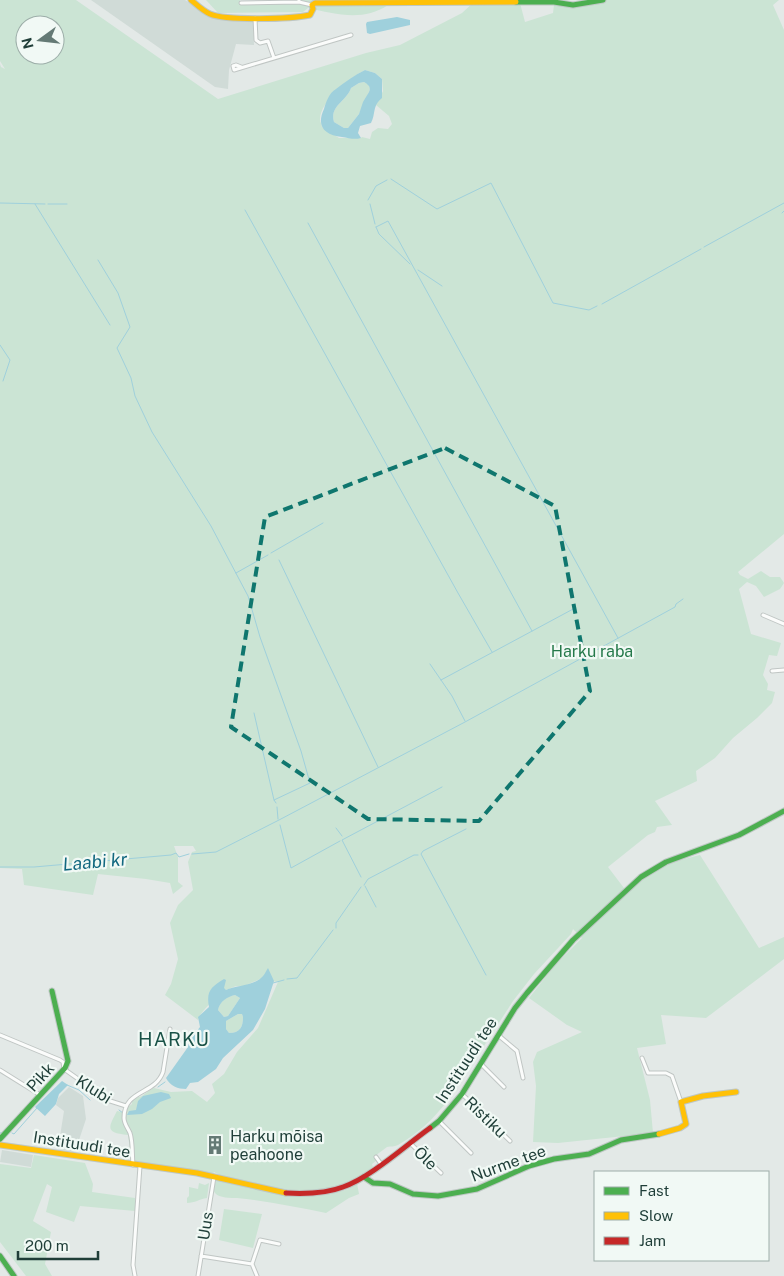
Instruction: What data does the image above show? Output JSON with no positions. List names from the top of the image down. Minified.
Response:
{"streets":{"street":["Instituudi tee","Pikk","Klubi","Ristiku","Õle","Nurme tee","Uus"]},"crossings":[["Instituudi tee","Ristiku"],["Instituudi tee","Õle"],["Instituudi tee","Nurme tee"],["Instituudi tee","Uus"],["Pikk","Klubi"]],"districts":["HARKU"],"water":["Laabi kr"],"parks":["Harku raba"],"places":{"building":["Harku mõisa peahoone"]},"legend":["Fast","Slow","Jam"],"scale_bar":"200 m","north":"left"}
